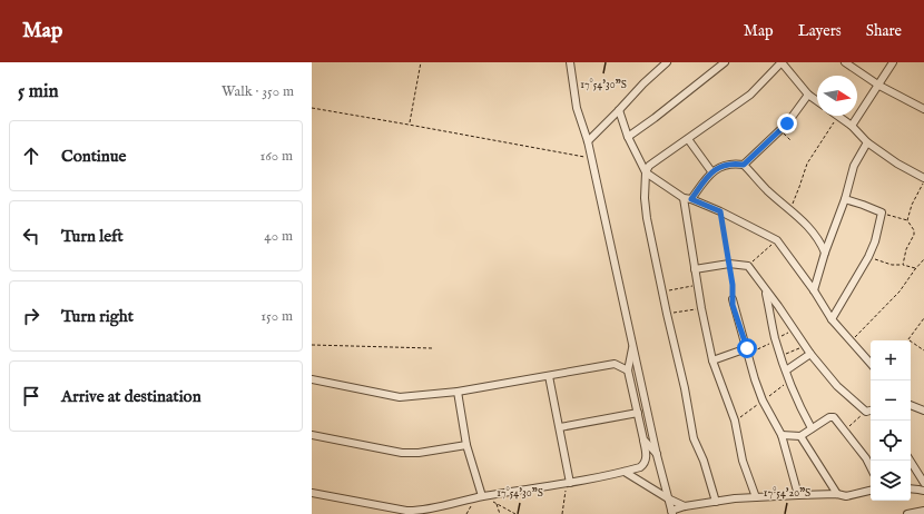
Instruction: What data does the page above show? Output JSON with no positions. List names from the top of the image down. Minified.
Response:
{"north":"right","page":{"header":"Map","nav":["Map","Layers","Share"],"heading":["5 min","Walk · 350 m"],"list":[["Continue","160 m"],["Turn left","40 m"],["Turn right","150 m"],"Arrive at destination"],"map_buttons":["+","−"]},"coordinates":["17°54'30\"S","17°54'20\"S"]}
